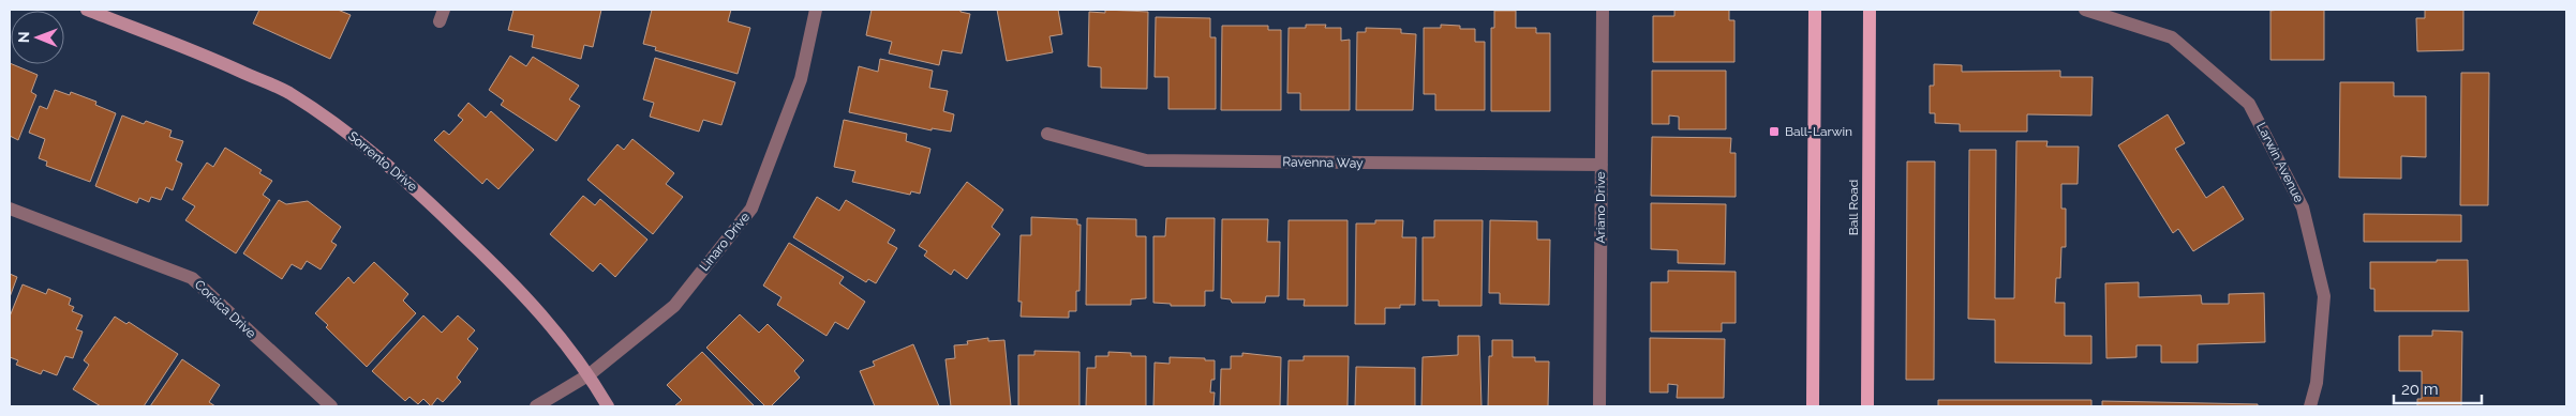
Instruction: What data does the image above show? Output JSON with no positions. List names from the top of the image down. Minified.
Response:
{"streets":{"main road":["Ball Road"],"street":["Sorrento Drive","Ravenna Way","Larwin Avenue","Ariano Drive","Linaro Drive","Corsica Drive"]},"crossings":[["Sorrento Drive","Linaro Drive"],["Ravenna Way","Ariano Drive"]],"places":{"transit":["Ball-Larwin"]},"scale_bar":"20 m","north":"left"}
